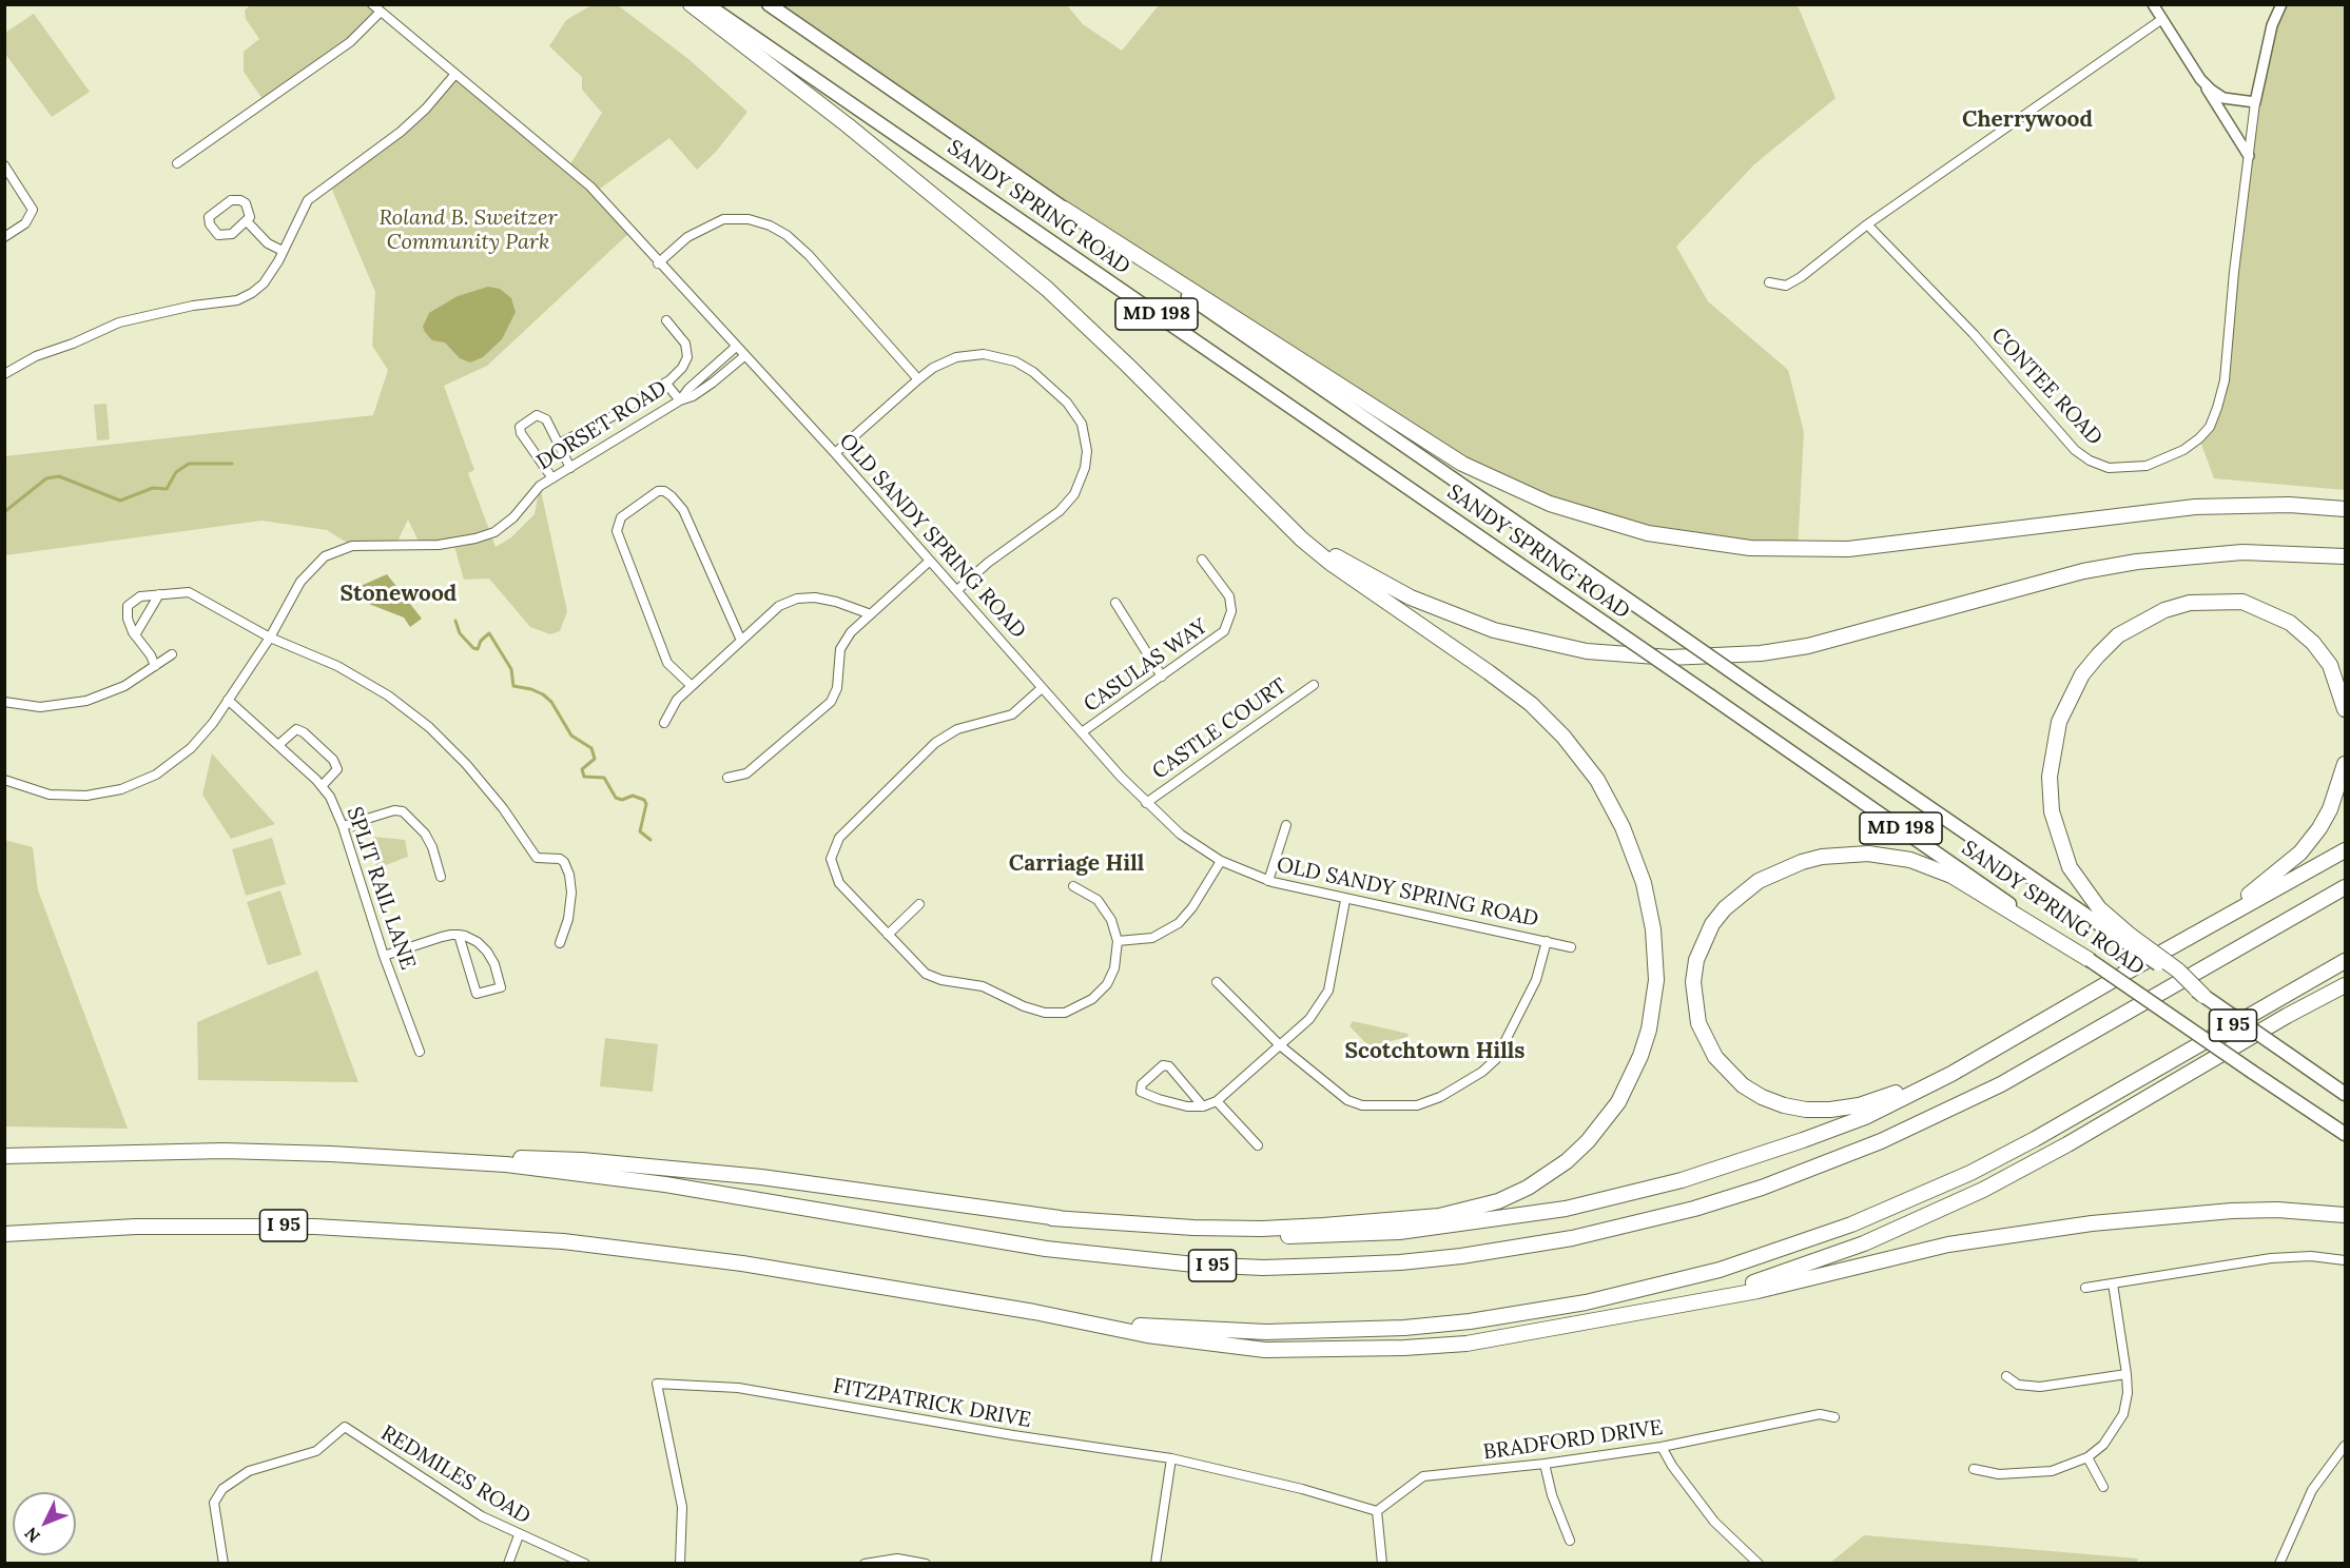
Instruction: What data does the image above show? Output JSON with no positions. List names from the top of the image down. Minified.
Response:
{"streets":{"highway":["I 95"],"main road":["SANDY SPRING ROAD","MD 198"],"street":["CONTEE ROAD","DORSET ROAD","OLD SANDY SPRING ROAD","CASULAS WAY","CASTLE COURT","SPLIT RAIL LANE","FITZPATRICK DRIVE","BRADFORD DRIVE","REDMILES ROAD"]},"crossings":[["DORSET ROAD","OLD SANDY SPRING ROAD"],["DORSET ROAD","SPLIT RAIL LANE"],["OLD SANDY SPRING ROAD","CASULAS WAY"],["OLD SANDY SPRING ROAD","CASTLE COURT"],["FITZPATRICK DRIVE","BRADFORD DRIVE"]],"districts":["Cherrywood","Stonewood","Carriage Hill","Scotchtown Hills"],"parks":["Roland B. Sweitzer Community Park"],"north":"bottom left"}
